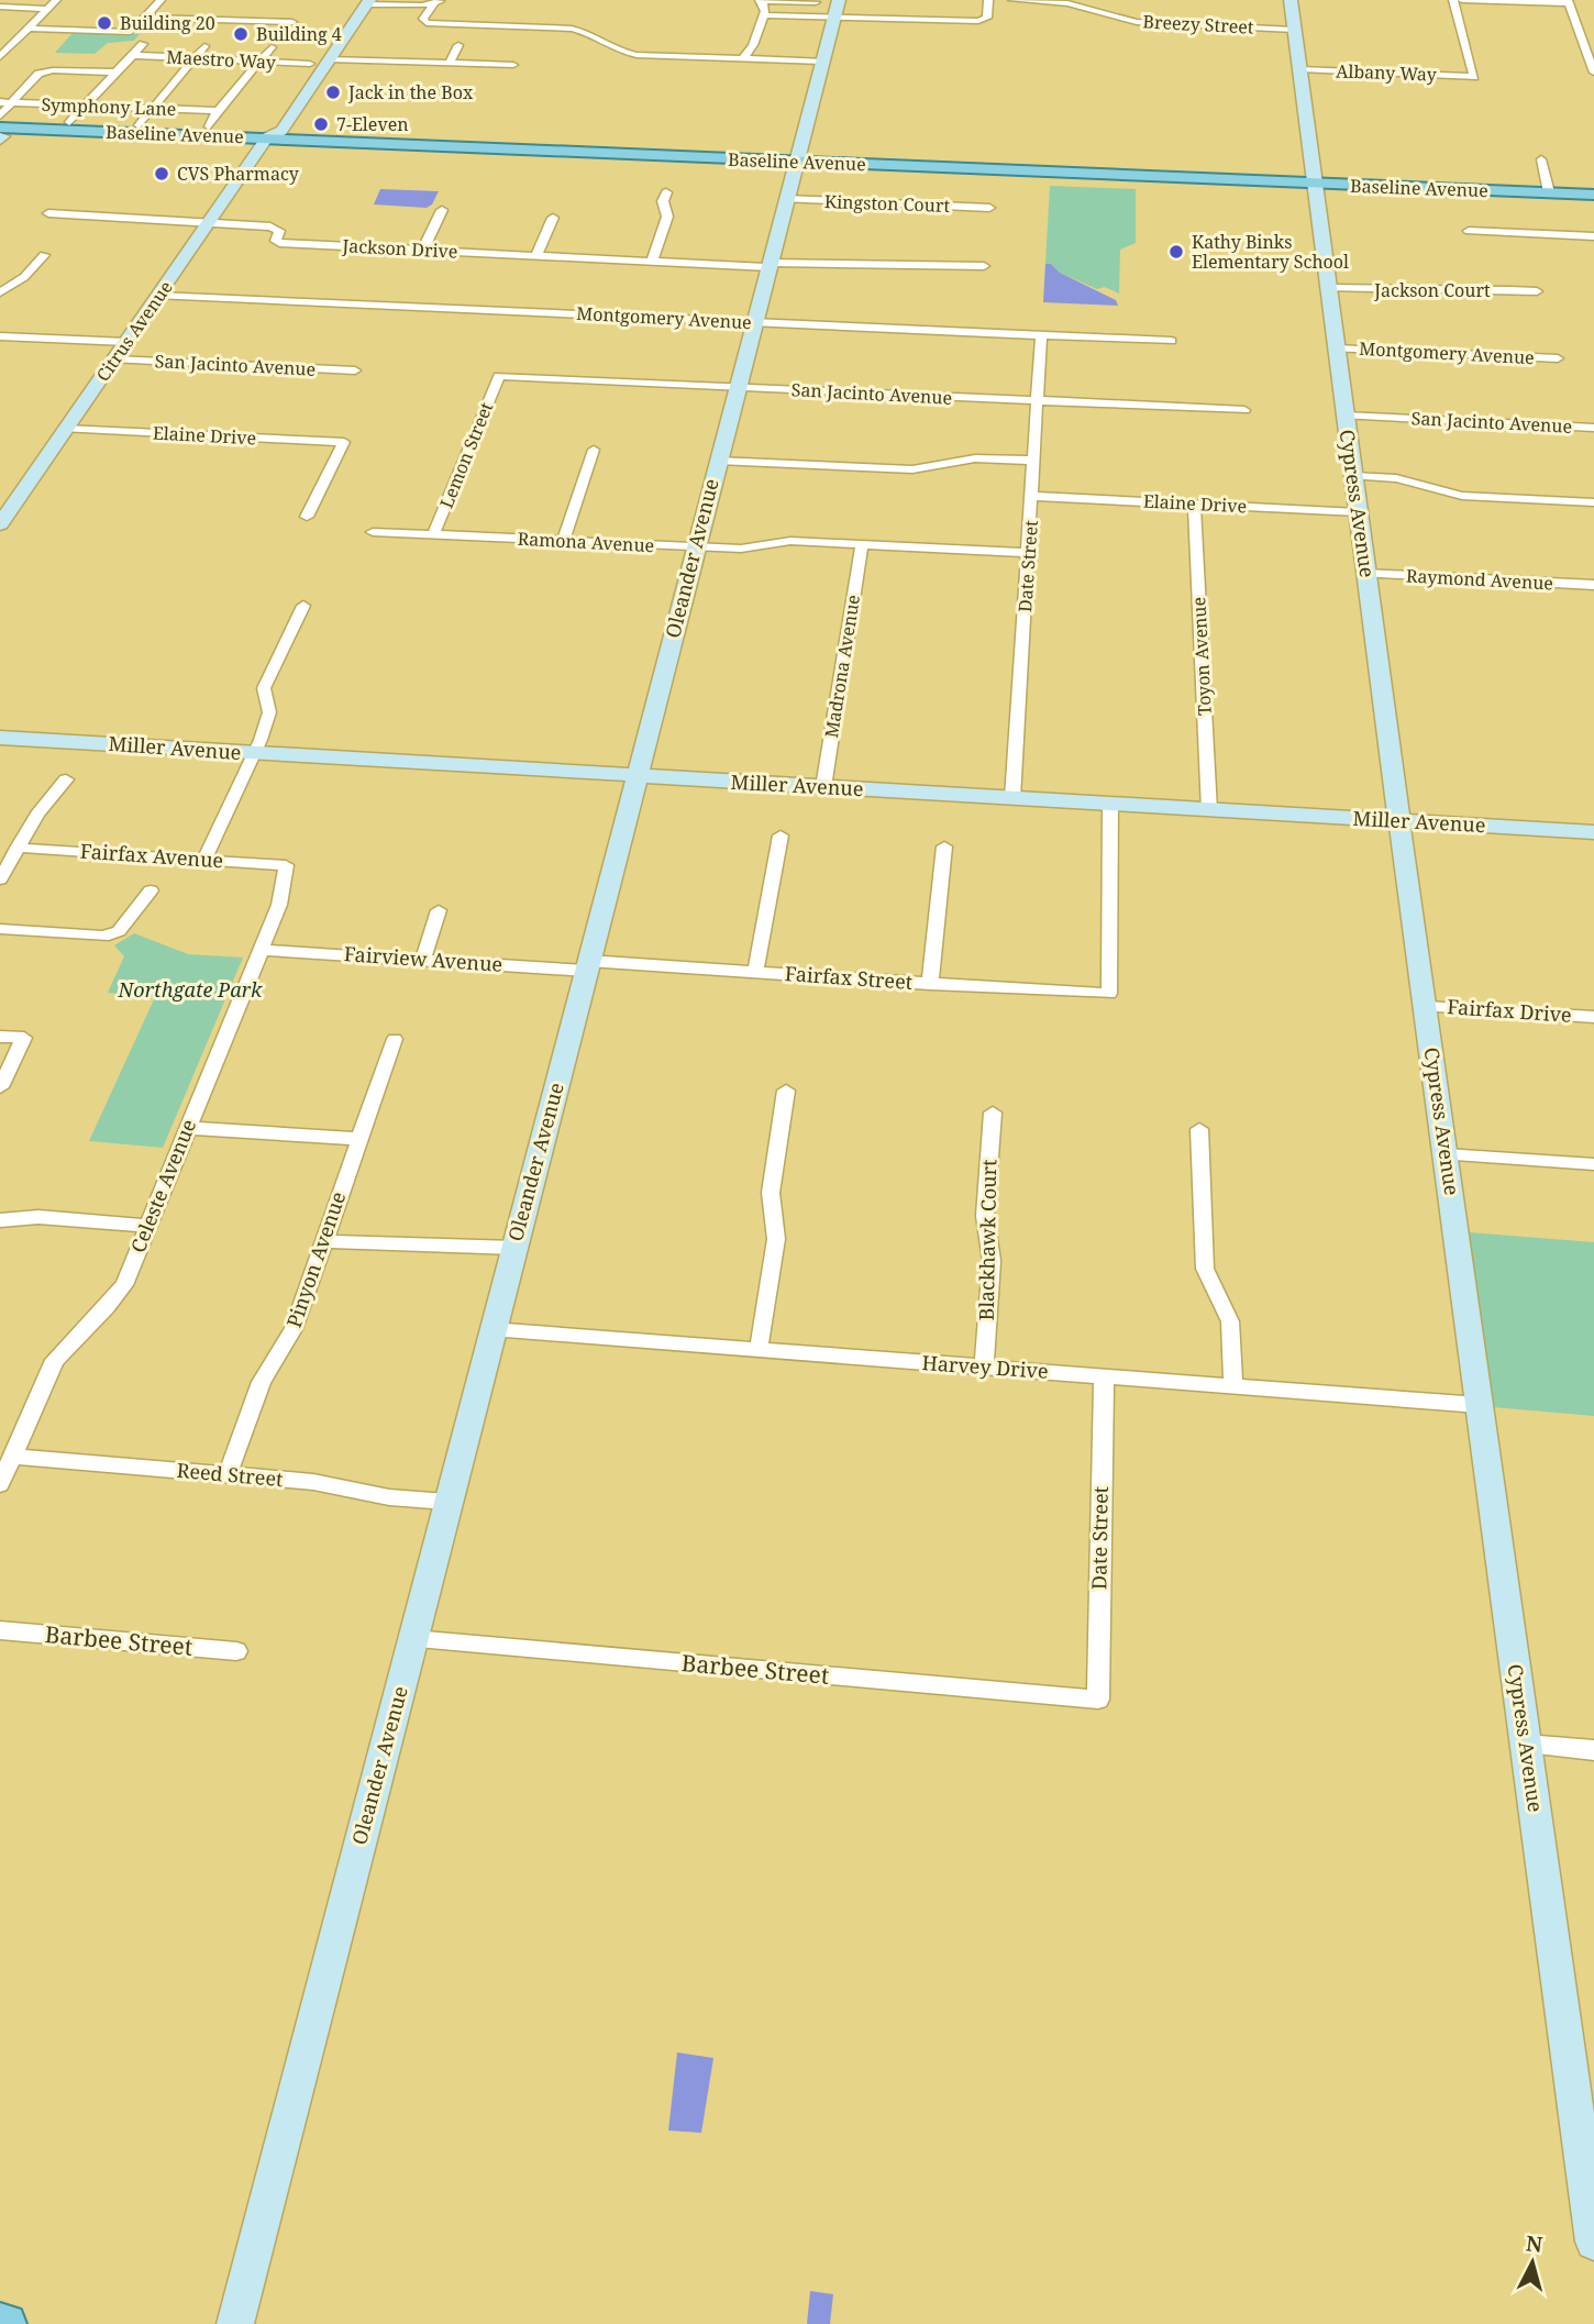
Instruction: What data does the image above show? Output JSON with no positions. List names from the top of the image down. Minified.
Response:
{"streets":{"main road":["Baseline Avenue","Citrus Avenue"],"street":["Breezy Street","Maestro Way","Albany Way","Symphony Lane","Kingston Court","Jackson Drive","Jackson Court","Montgomery Avenue","San Jacinto Avenue","Elaine Drive","Lemon Street","Cypress Avenue","Ramona Avenue","Oleander Avenue","Date Street","Raymond Avenue","Toyon Avenue","Madrona Avenue","Miller Avenue","Fairfax Avenue","Fairview Avenue","Fairfax Street","Fairfax Drive","Celeste Avenue","Blackhawk Court","Pinyon Avenue","Harvey Drive","Reed Street","Barbee Street"]},"crossings":[["Breezy Street","Cypress Avenue"],["Maestro Way","Citrus Avenue"],["Albany Way","Cypress Avenue"],["Baseline Avenue","Citrus Avenue"],["Baseline Avenue","Cypress Avenue"],["Baseline Avenue","Oleander Avenue"],["Kingston Court","Oleander Avenue"],["Jackson Drive","Citrus Avenue"],["Jackson Drive","Oleander Avenue"],["Jackson Court","Cypress Avenue"],["Montgomery Avenue","Citrus Avenue"],["Montgomery Avenue","Cypress Avenue"],["Montgomery Avenue","Oleander Avenue"],["Montgomery Avenue","Date Street"],["Citrus Avenue","San Jacinto Avenue"],["Citrus Avenue","Elaine Drive"],["San Jacinto Avenue","Lemon Street"],["San Jacinto Avenue","Cypress Avenue"],["San Jacinto Avenue","Oleander Avenue"],["San Jacinto Avenue","Date Street"],["Elaine Drive","Cypress Avenue"],["Elaine Drive","Date Street"],["Elaine Drive","Toyon Avenue"],["Lemon Street","Ramona Avenue"],["Cypress Avenue","Raymond Avenue"],["Cypress Avenue","Miller Avenue"],["Cypress Avenue","Fairfax Drive"],["Cypress Avenue","Harvey Drive"],["Ramona Avenue","Oleander Avenue"],["Ramona Avenue","Date Street"],["Ramona Avenue","Madrona Avenue"],["Oleander Avenue","Miller Avenue"],["Oleander Avenue","Fairview Avenue"],["Oleander Avenue","Fairfax Street"],["Oleander Avenue","Harvey Drive"],["Oleander Avenue","Reed Street"],["Oleander Avenue","Barbee Street"],["Date Street","Miller Avenue"],["Date Street","Harvey Drive"],["Date Street","Barbee Street"],["Toyon Avenue","Miller Avenue"],["Madrona Avenue","Miller Avenue"],["Miller Avenue","Fairfax Street"],["Fairfax Avenue","Celeste Avenue"],["Fairview Avenue","Fairfax Street"],["Fairview Avenue","Celeste Avenue"],["Celeste Avenue","Reed Street"],["Blackhawk Court","Harvey Drive"],["Pinyon Avenue","Reed Street"]],"parks":["Northgate Park"],"places":["Building 20","Building 4","Jack in the Box","7-Eleven","CVS Pharmacy","Kathy Binks Elementary School"],"north":"top"}
